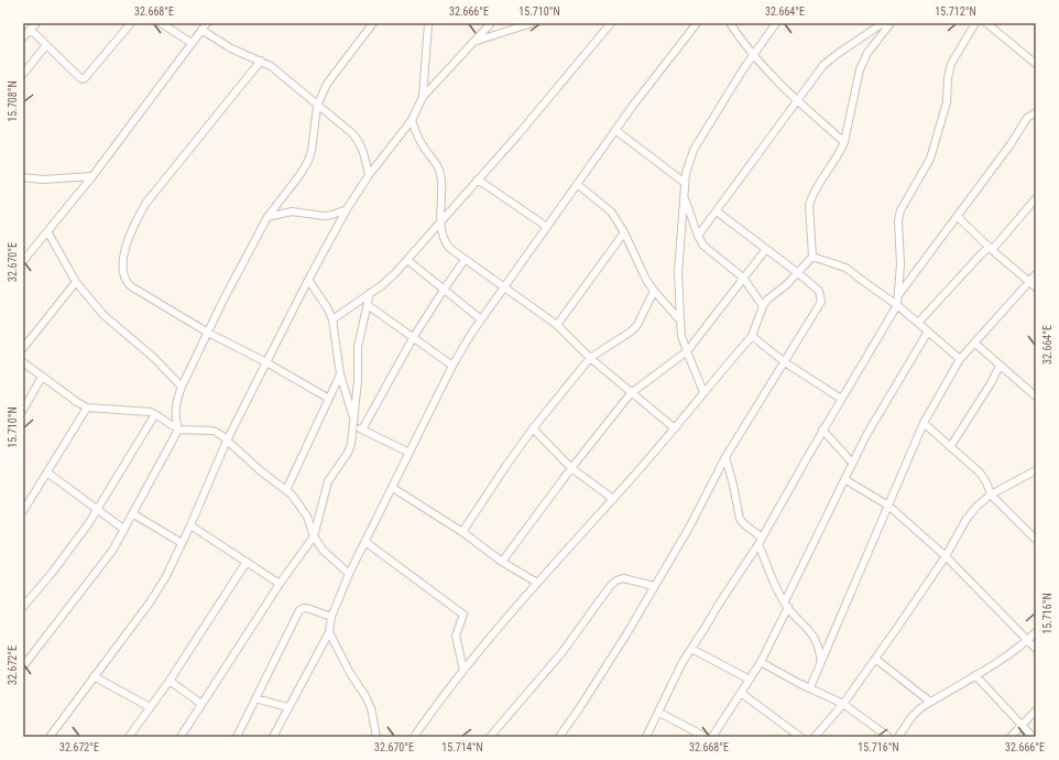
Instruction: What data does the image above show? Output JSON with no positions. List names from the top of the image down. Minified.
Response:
{"coordinates":["32.668°E","32.666°E","15.710°N","32.664°E","15.712°N","15.708°N","32.670°E","15.716°N","32.672°E","15.714°N"]}
